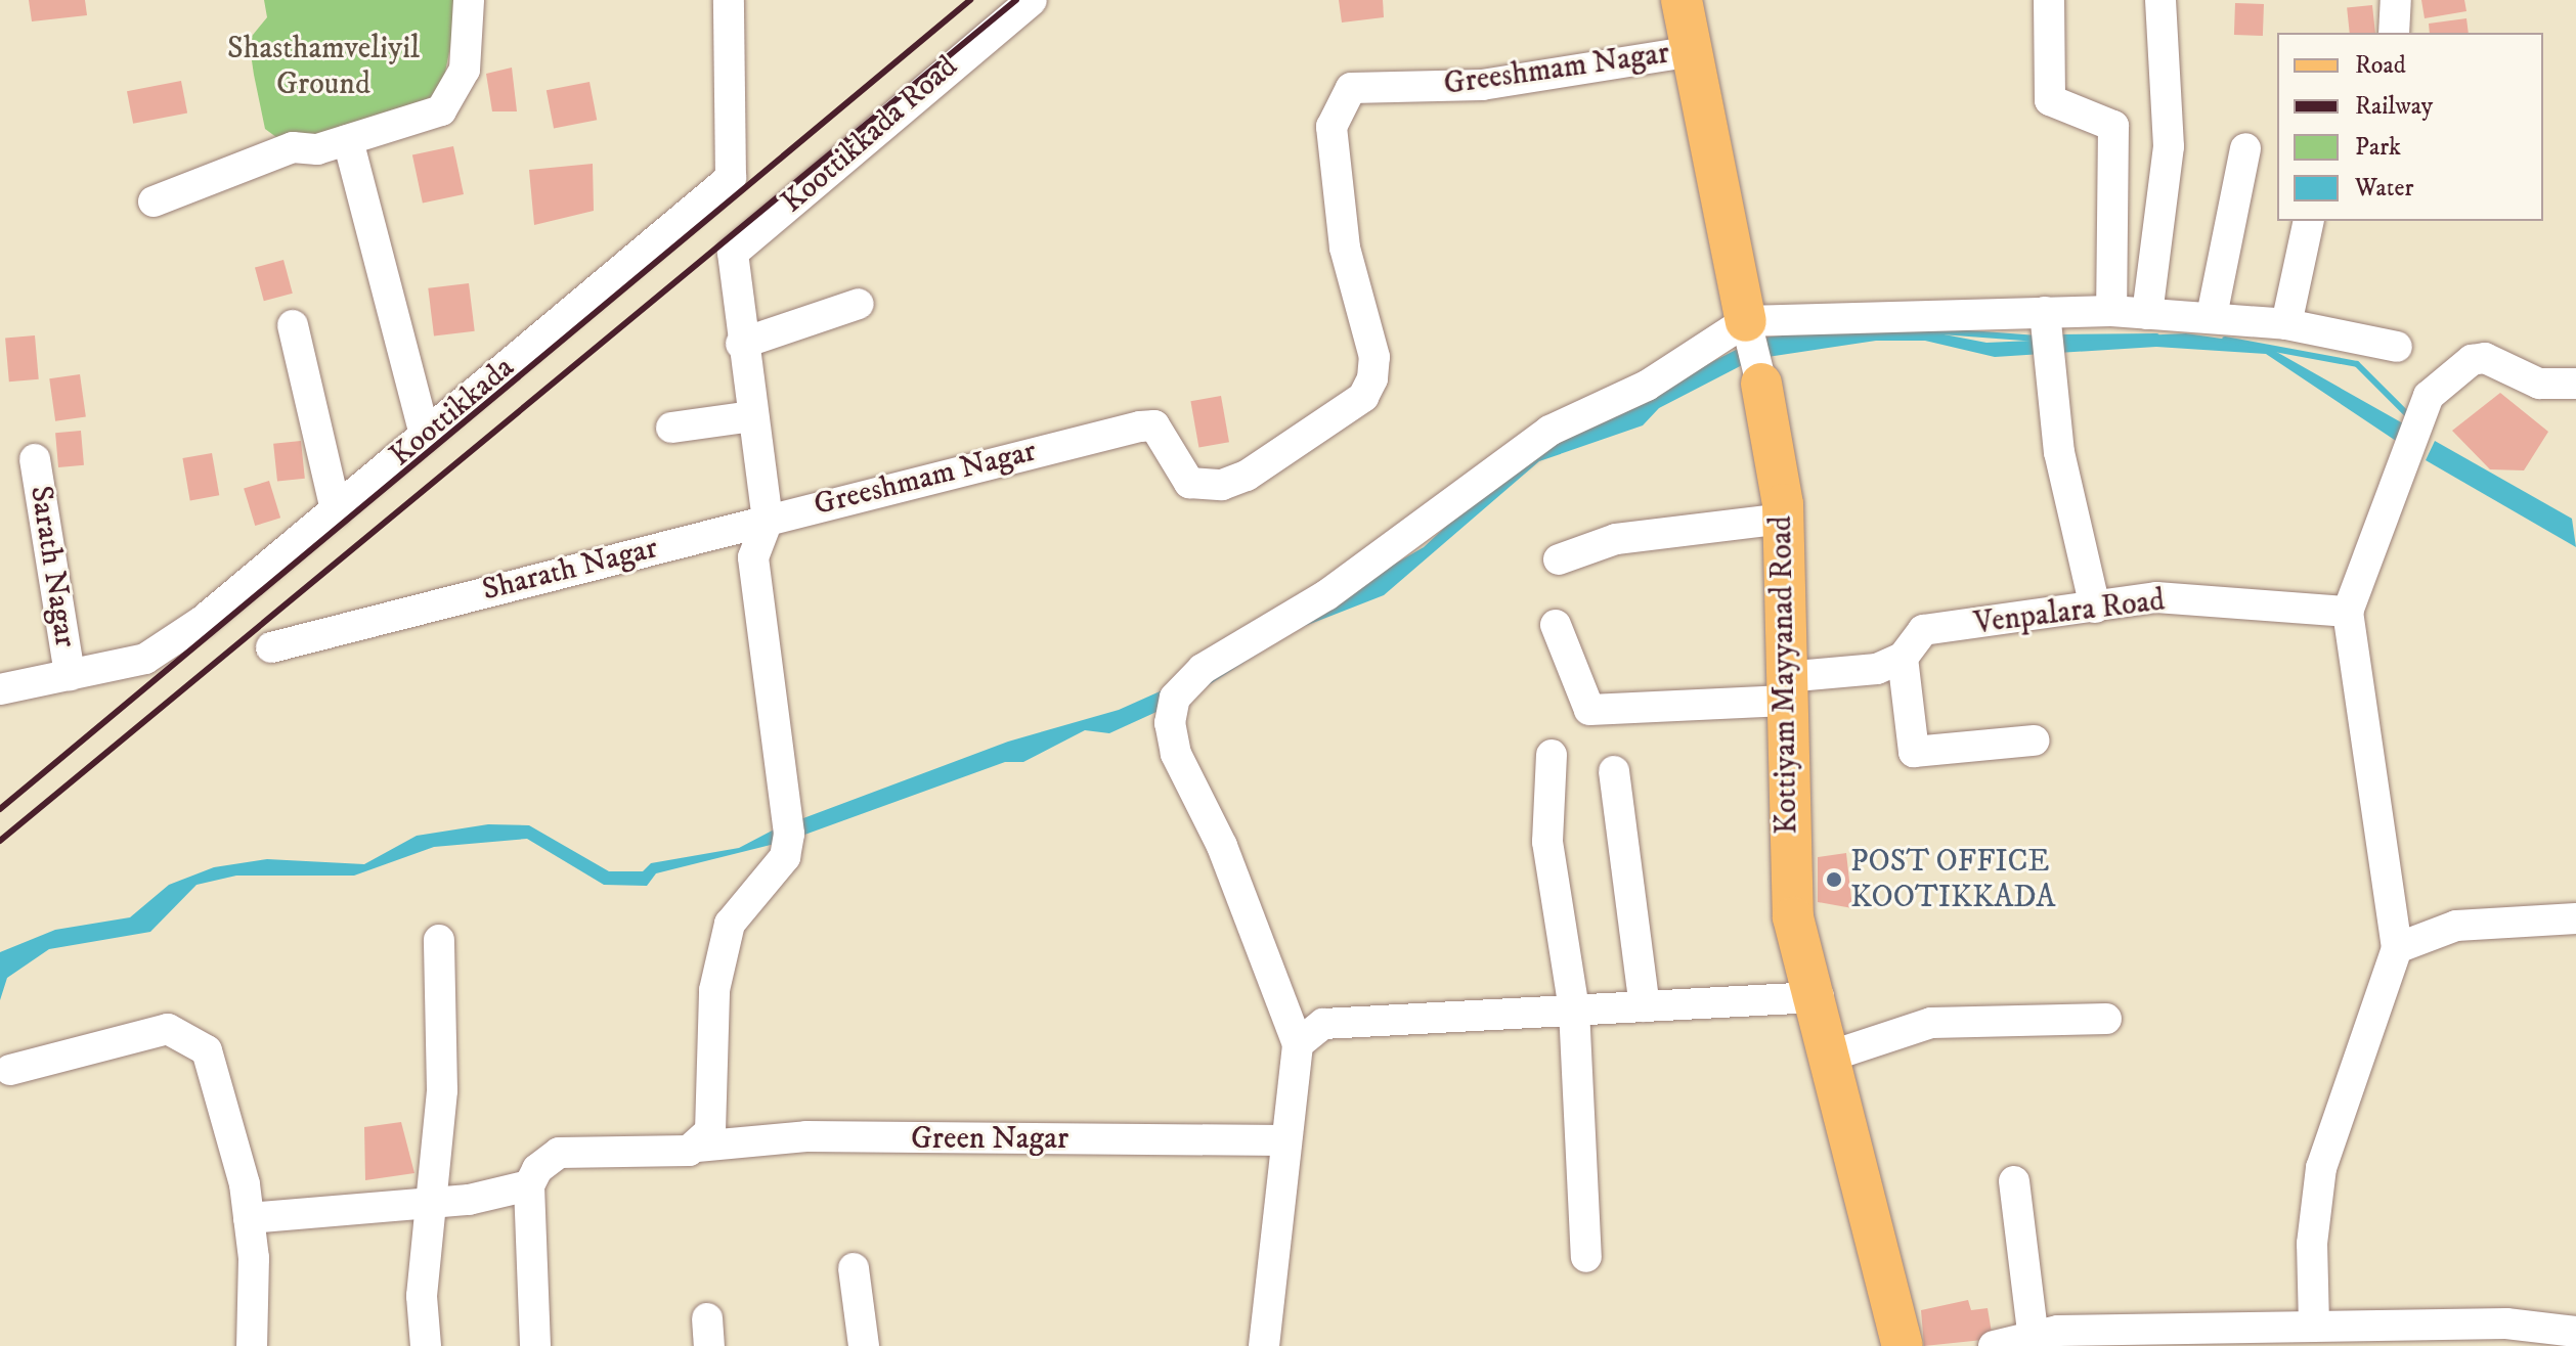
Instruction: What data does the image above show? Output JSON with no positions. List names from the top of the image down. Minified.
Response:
{"streets":{"main road":["Kottiyam Mayyanad Road"],"street":["Greeshmam Nagar","Koottikkada Road","Koottikkada","Sarath Nagar","Sharath Nagar","Venpalara Road","Green Nagar"]},"crossings":[["Greeshmam Nagar","Sharath Nagar"],["Greeshmam Nagar","Kottiyam Mayyanad Road"],["Koottikkada","Sarath Nagar"],["Venpalara Road","Kottiyam Mayyanad Road"]],"parks":["Shasthamveliyil Ground"],"places":["POST OFFICE KOOTIKKADA"],"legend":["Road","Railway","Park","Water"]}
